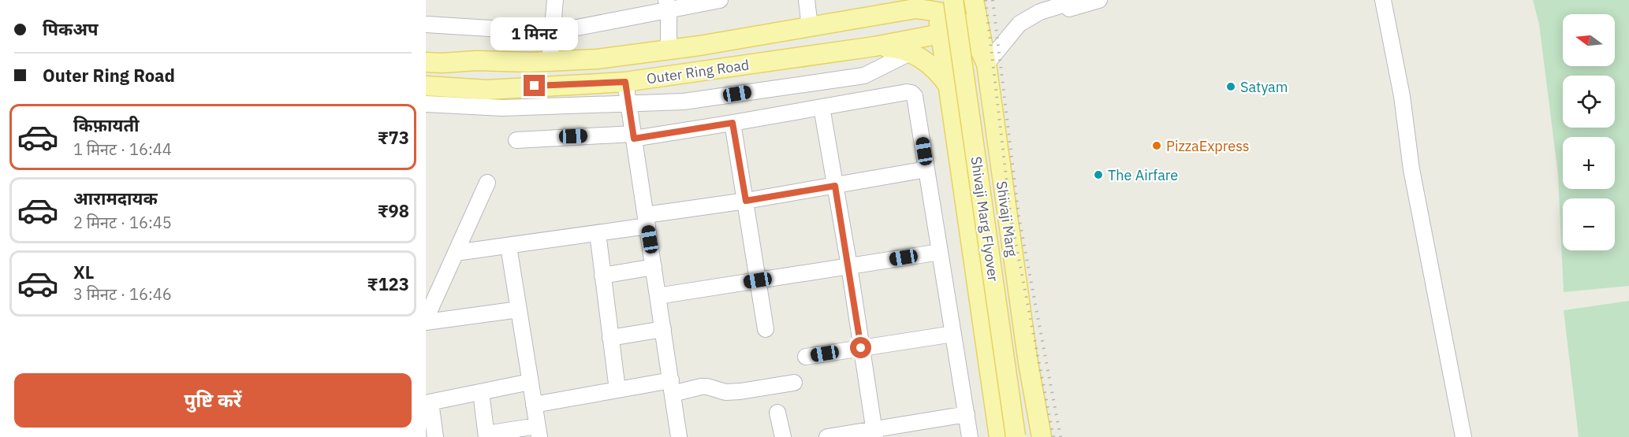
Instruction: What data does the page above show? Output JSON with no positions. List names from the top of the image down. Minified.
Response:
{"streets":{"main road":["Outer Ring Road","Shivaji Marg Flyover","Shivaji Marg"]},"crossings":[["Outer Ring Road","Shivaji Marg"]],"places":["Satyam","PizzaExpress","The Airfare"],"north":"left","page":{"banner":["पिकअप","Outer Ring Road"],"map_buttons":["+","−"],"bubble":"1 मिनट","list":[{"name":"किफ़ायती","note":"1 मिनट · 16:44","value":"₹73"},{"name":"आरामदायक","note":"2 मिनट · 16:45","value":"₹98"},{"name":"XL","note":"3 मिनट · 16:46","value":"₹123"}],"buttons":"पुष्टि करें"}}
